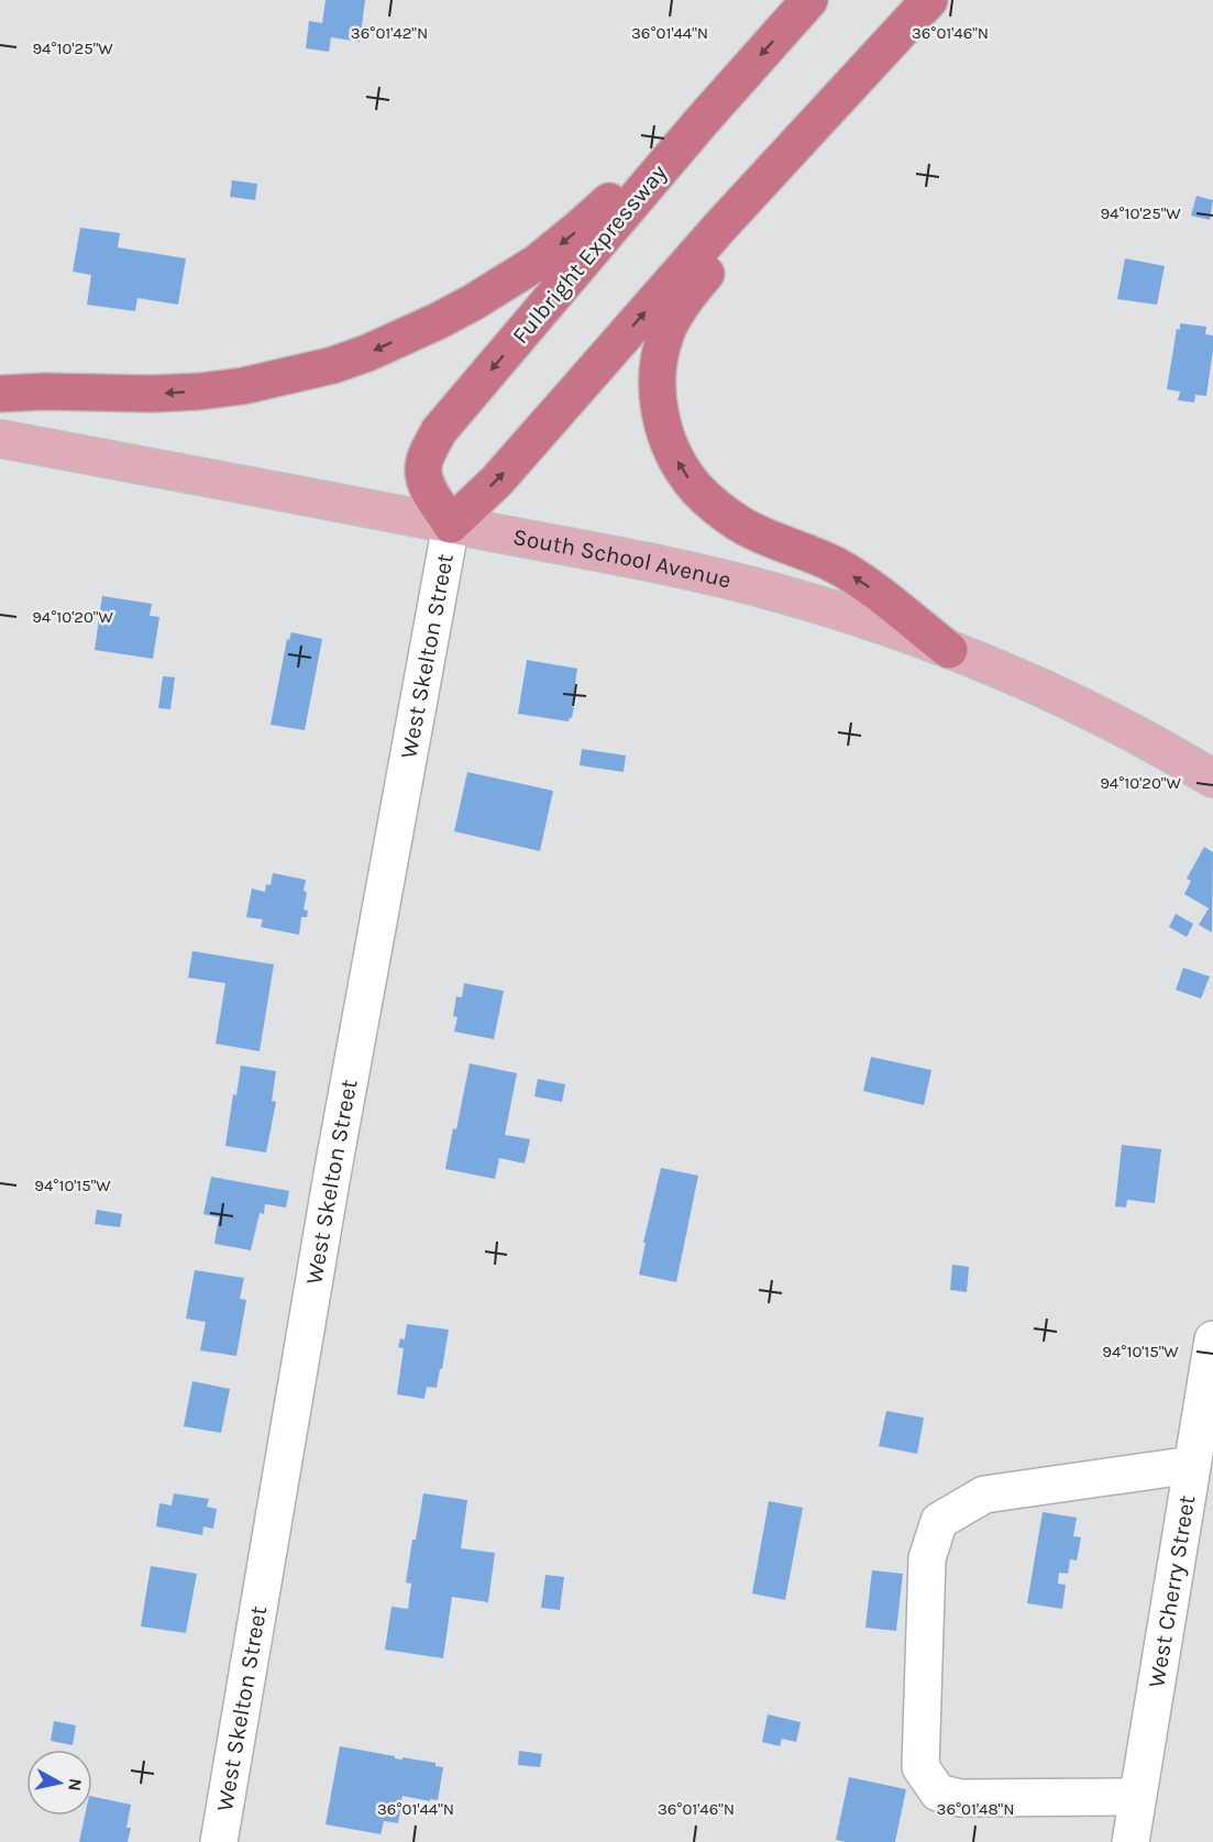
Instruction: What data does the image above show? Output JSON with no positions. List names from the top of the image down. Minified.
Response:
{"streets":{"highway":["Fulbright Expressway"],"main road":["South School Avenue"],"street":["West Skelton Street","West Cherry Street"]},"crossings":[["Fulbright Expressway","South School Avenue"],["Fulbright Expressway","West Skelton Street"],["South School Avenue","West Skelton Street"]],"north":"right","coordinates":["36°01'42\"N","36°01'44\"N","36°01'46\"N","94°10'25\"W","94°10'20\"W","94°10'15\"W","36°01'48\"N"]}
